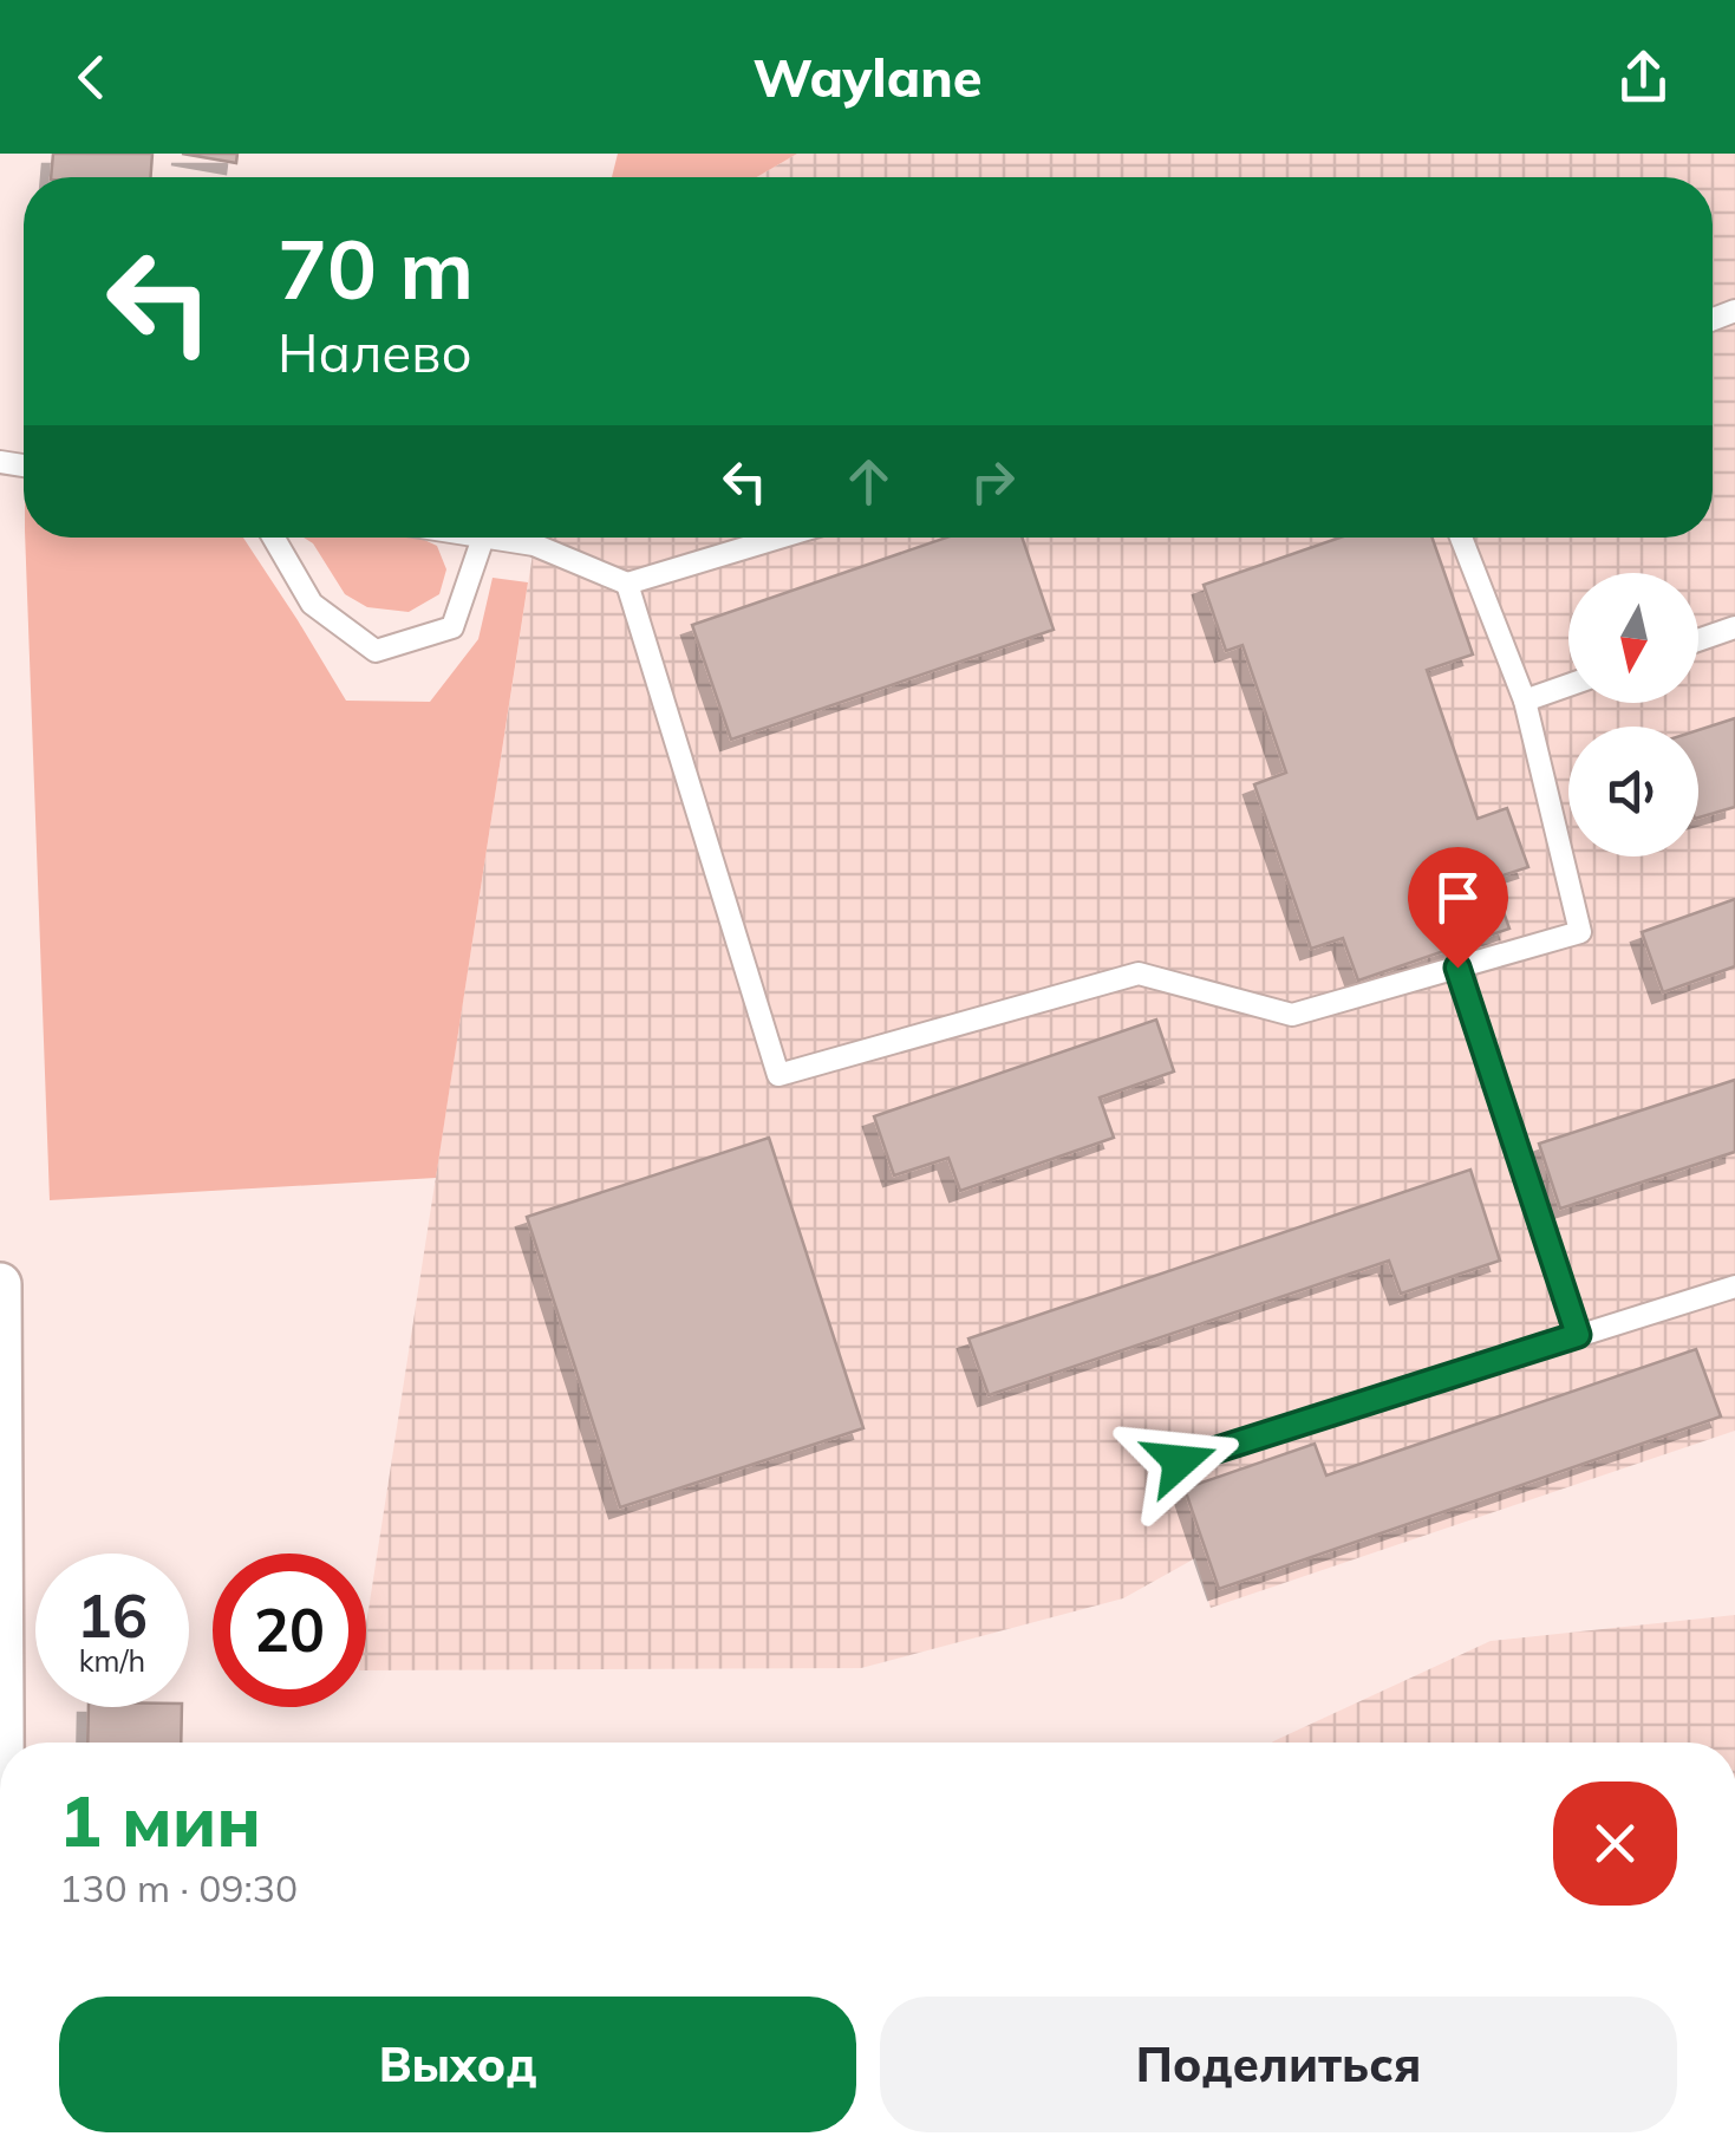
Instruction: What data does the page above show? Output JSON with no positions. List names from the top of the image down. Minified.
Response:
{"north":"bottom","page":{"header":"Waylane","turn":["70 m","Налево"],"speed":"16 km/h","limit":"20","heading":["1 мин","130 m · 09:30"],"buttons":["Выход","Поделиться"]}}
